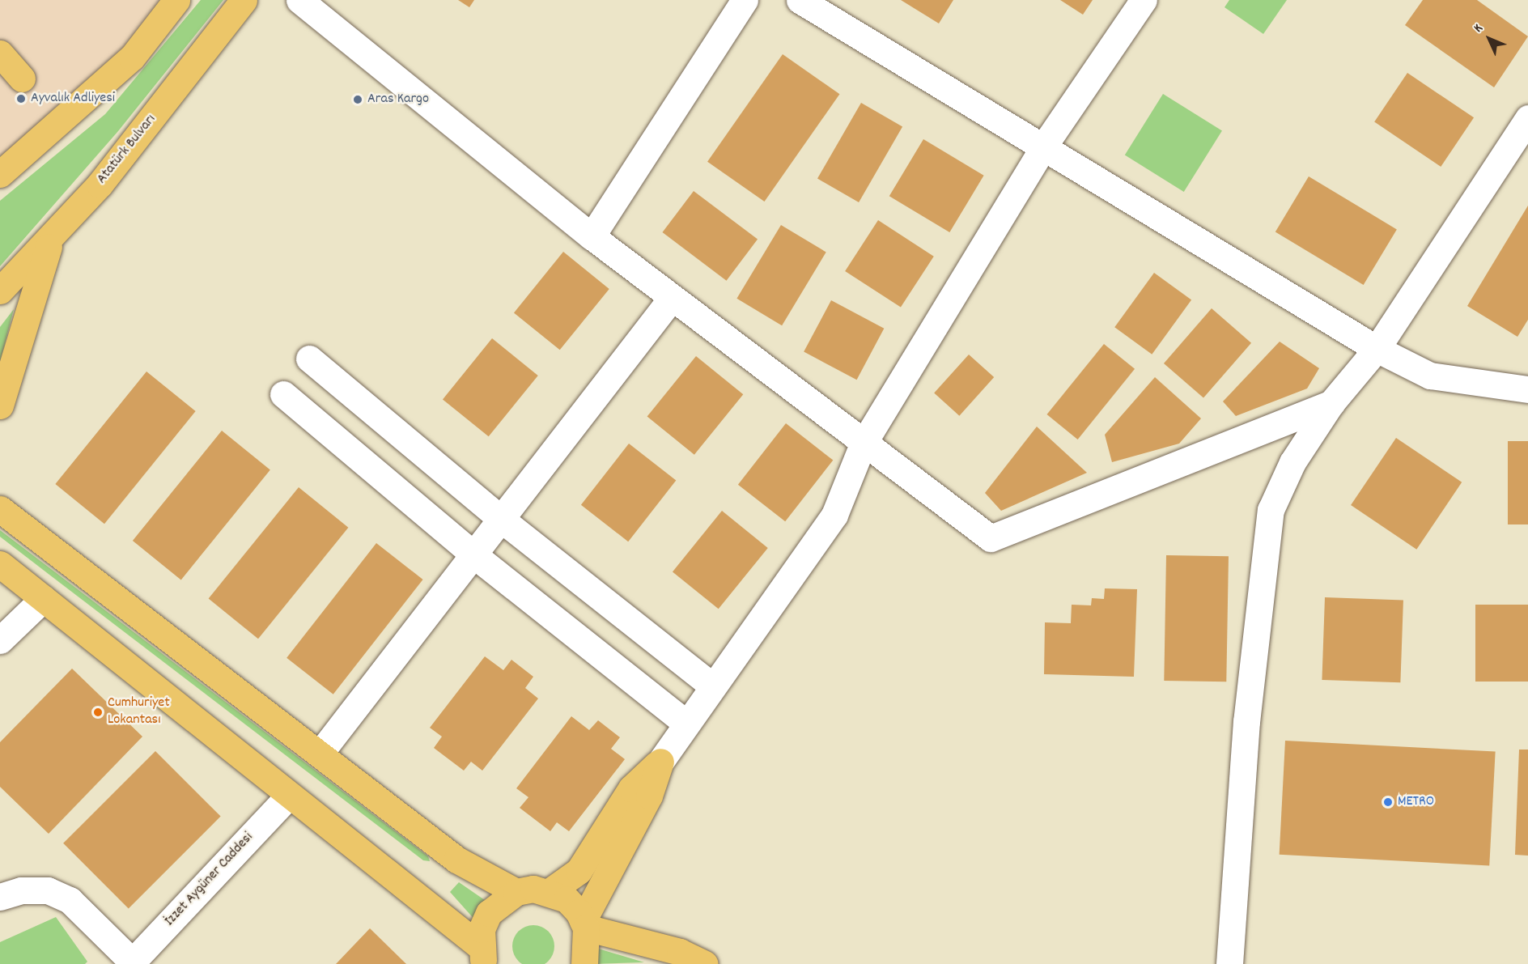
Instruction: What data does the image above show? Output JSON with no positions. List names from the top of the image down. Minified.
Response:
{"streets":{"main road":["Atatürk Bulvarı"],"street":["İzzet Aygüner Caddesi"]},"places":["Ayvalık Adliyesi","Aras Kargo","Cumhuriyet Lokantası","METRO"],"north":"top left"}
